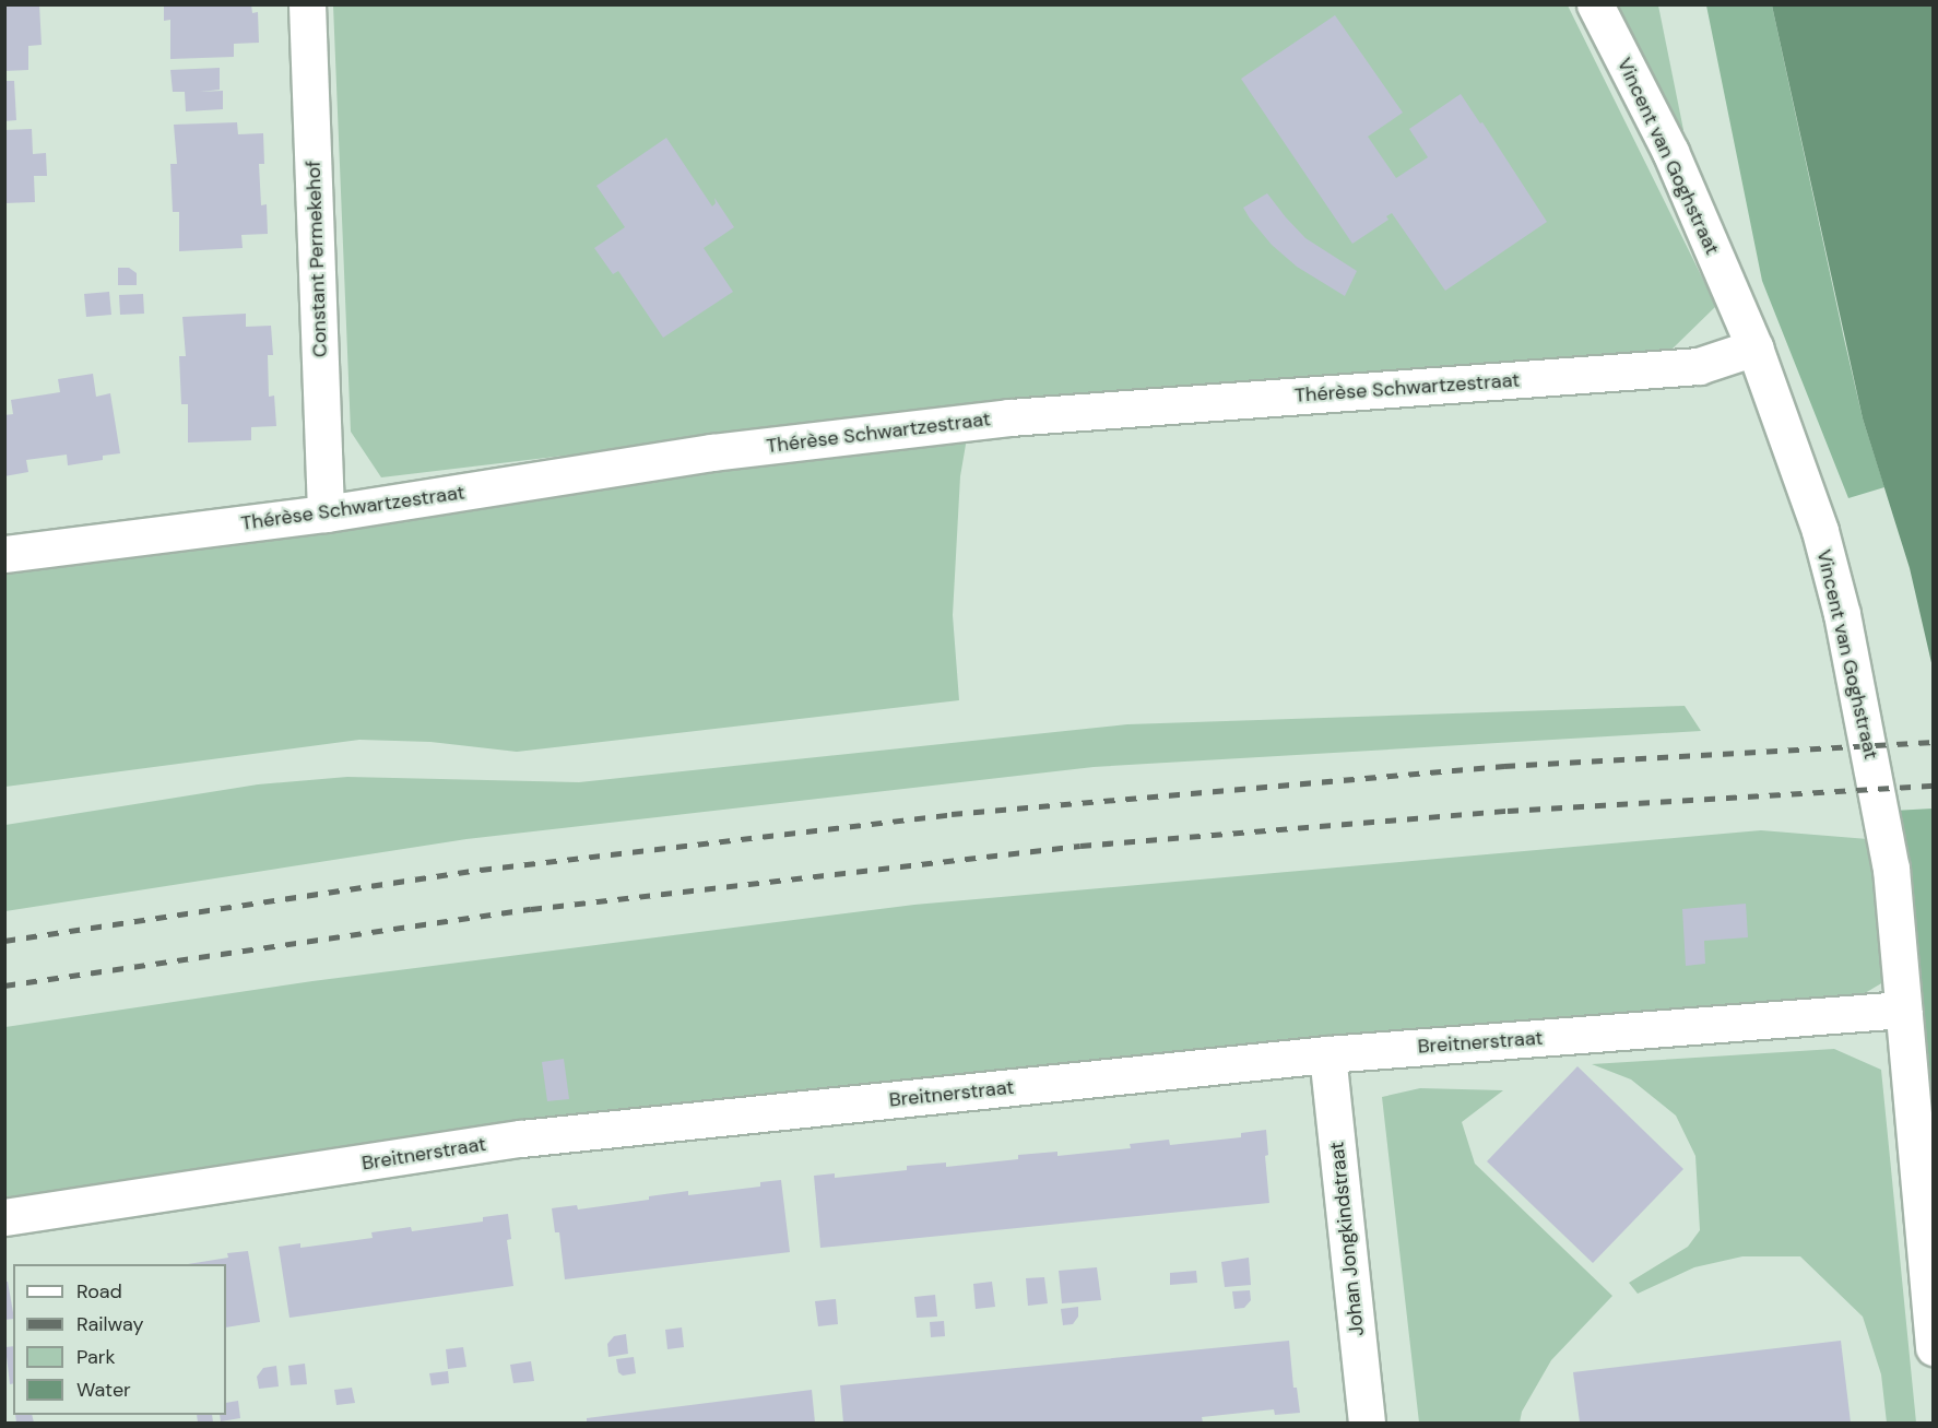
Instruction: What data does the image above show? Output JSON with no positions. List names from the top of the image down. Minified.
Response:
{"streets":{"street":["Vincent van Goghstraat","Constant Permekehof","Thérèse Schwartzestraat","Breitnerstraat","Johan Jongkindstraat"]},"crossings":[["Vincent van Goghstraat","Thérèse Schwartzestraat"],["Vincent van Goghstraat","Breitnerstraat"],["Constant Permekehof","Thérèse Schwartzestraat"],["Breitnerstraat","Johan Jongkindstraat"]],"legend":["Road","Railway","Park","Water"]}
